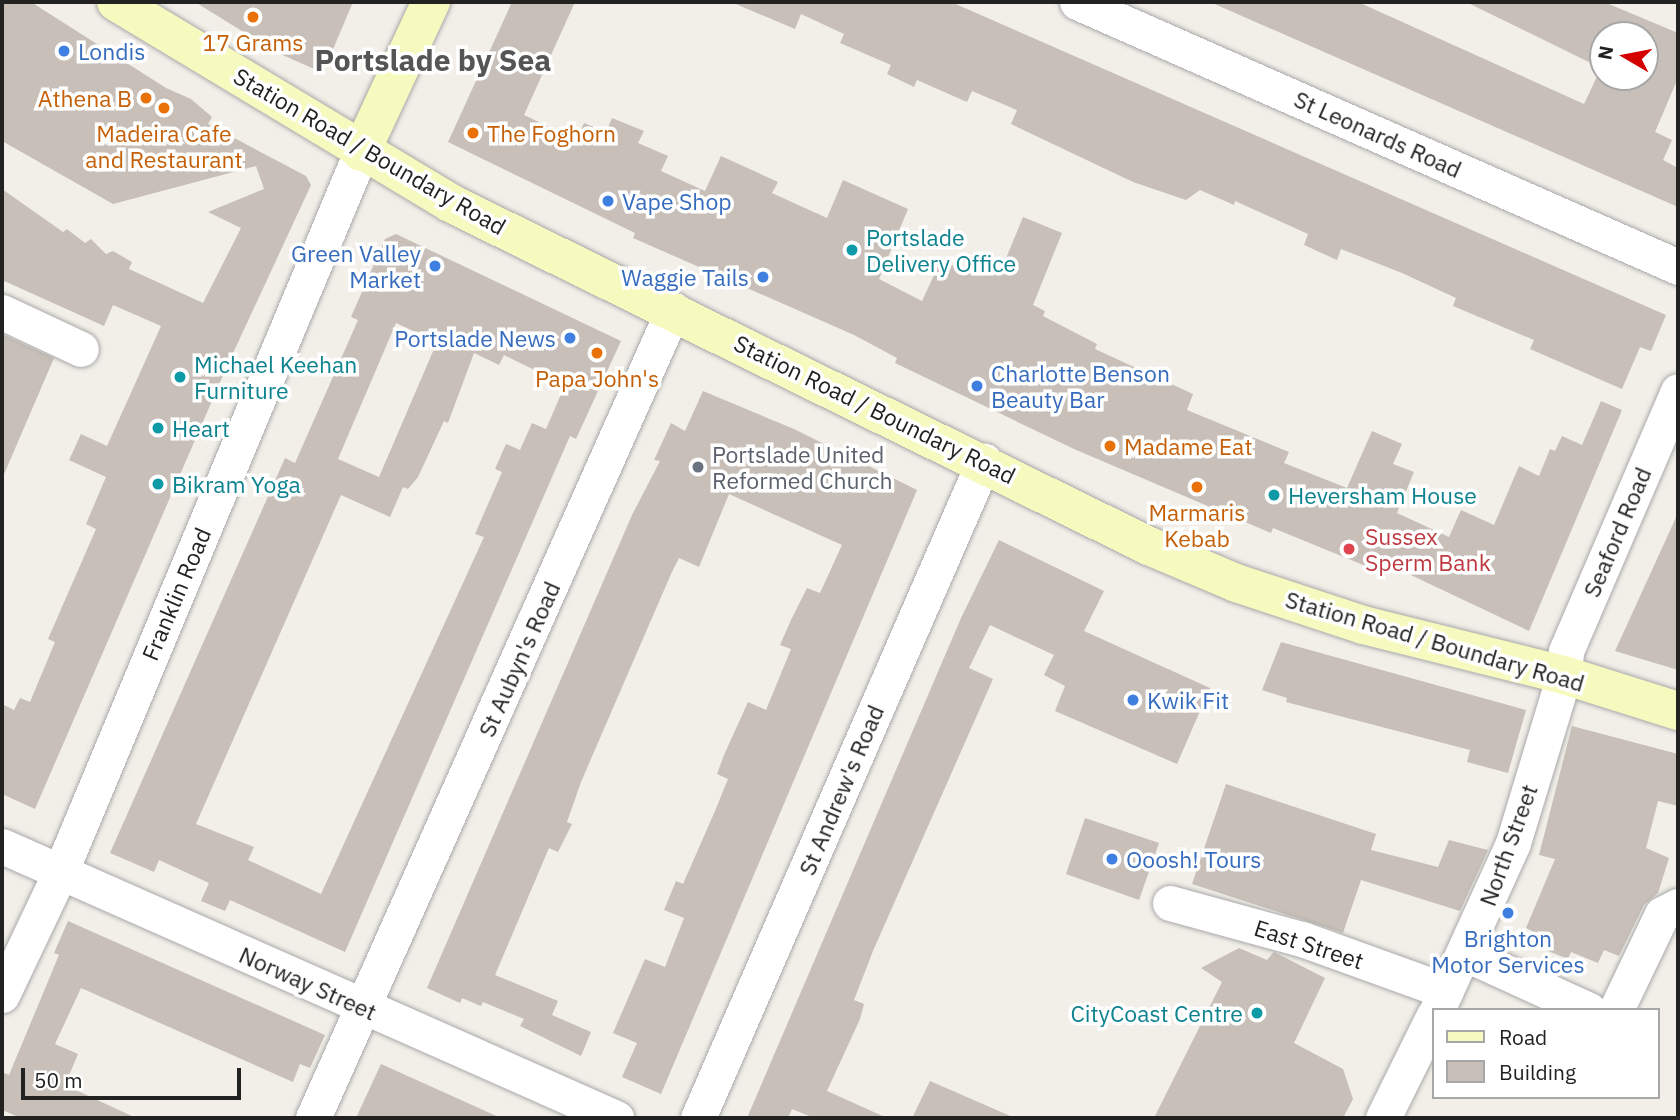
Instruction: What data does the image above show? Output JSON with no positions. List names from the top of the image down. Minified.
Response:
{"streets":{"main road":["Station Road / Boundary Road"],"street":["St Leonards Road","Seaford Road","Franklin Road","St Aubyn's Road","St Andrew's Road","North Street","East Street","Norway Street"]},"crossings":[["Station Road / Boundary Road","Seaford Road"],["Station Road / Boundary Road","Franklin Road"],["Station Road / Boundary Road","St Aubyn's Road"],["Station Road / Boundary Road","St Andrew's Road"],["Station Road / Boundary Road","North Street"],["Seaford Road","North Street"],["Franklin Road","Norway Street"],["St Aubyn's Road","Norway Street"],["North Street","East Street"]],"districts":["Portslade by Sea"],"places":["17 Grams","Londis","Athena B","Madeira Cafe and Restaurant","The Foghorn","Vape Shop","Portslade Delivery Office","Green Valley Market","Waggie Tails","Portslade News","Papa John's","Michael Keehan Furniture","Charlotte Benson Beauty Bar","Heart","Madame Eat","Portslade United Reformed Church","Bikram Yoga","Marmaris Kebab","Heversham House","Sussex Sperm Bank","Kwik Fit","Ooosh! Tours","Brighton Motor Services","CityCoast Centre"],"legend":["Road","Building"],"scale_bar":"50 m","north":"left"}
